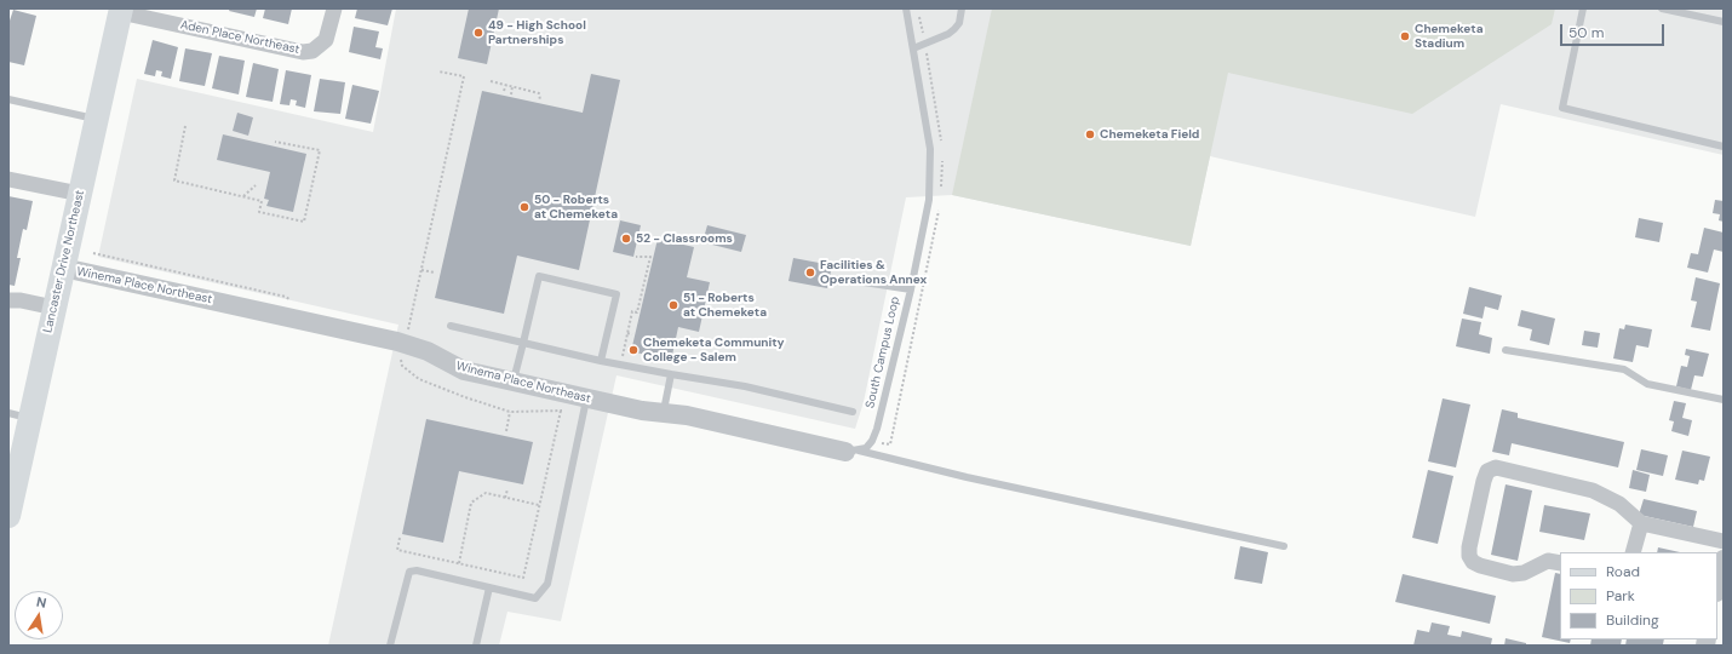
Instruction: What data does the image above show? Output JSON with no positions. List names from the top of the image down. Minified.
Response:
{"streets":{"main road":["Lancaster Drive Northeast"],"street":["Aden Place Northeast","Winema Place Northeast"],"lane":["South Campus Loop"]},"crossings":[["Aden Place Northeast","Lancaster Drive Northeast"],["Lancaster Drive Northeast","Winema Place Northeast"]],"places":["49 - High School Partnerships","Chemeketa Stadium","Chemeketa Field","50 - Roberts at Chemeketa","52 - Classrooms","Facilities & Operations Annex","51 - Roberts at Chemeketa","Chemeketa Community College - Salem"],"legend":["Road","Park","Building"],"scale_bar":"50 m","north":"top"}
